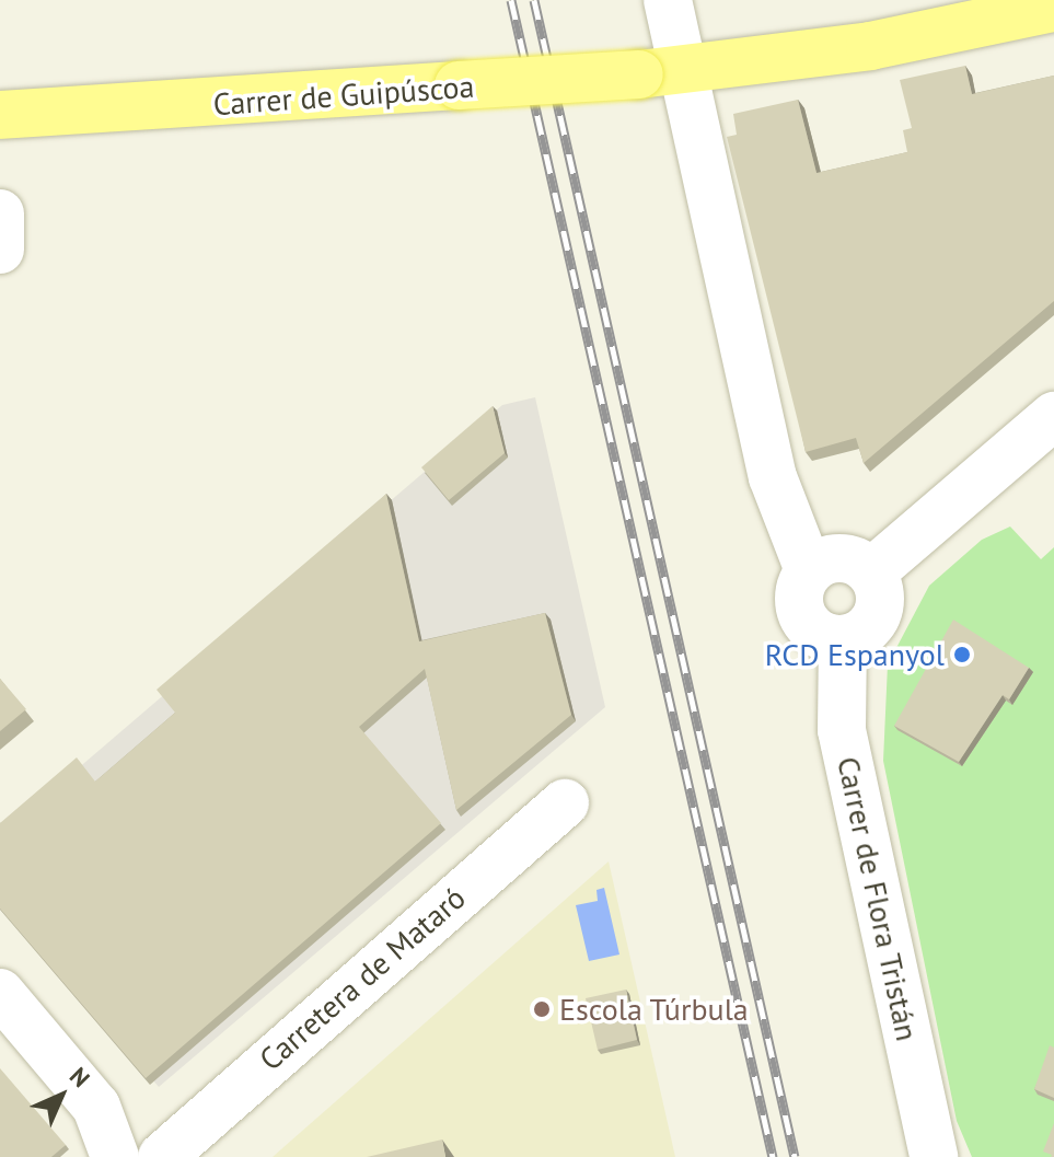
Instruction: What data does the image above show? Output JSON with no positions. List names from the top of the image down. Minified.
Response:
{"streets":{"main road":["Carrer de Guipúscoa"],"street":["Carrer de Flora Tristán","Carretera de Mataró"]},"places":["RCD Espanyol","Escola Túrbula"],"north":"top right"}
